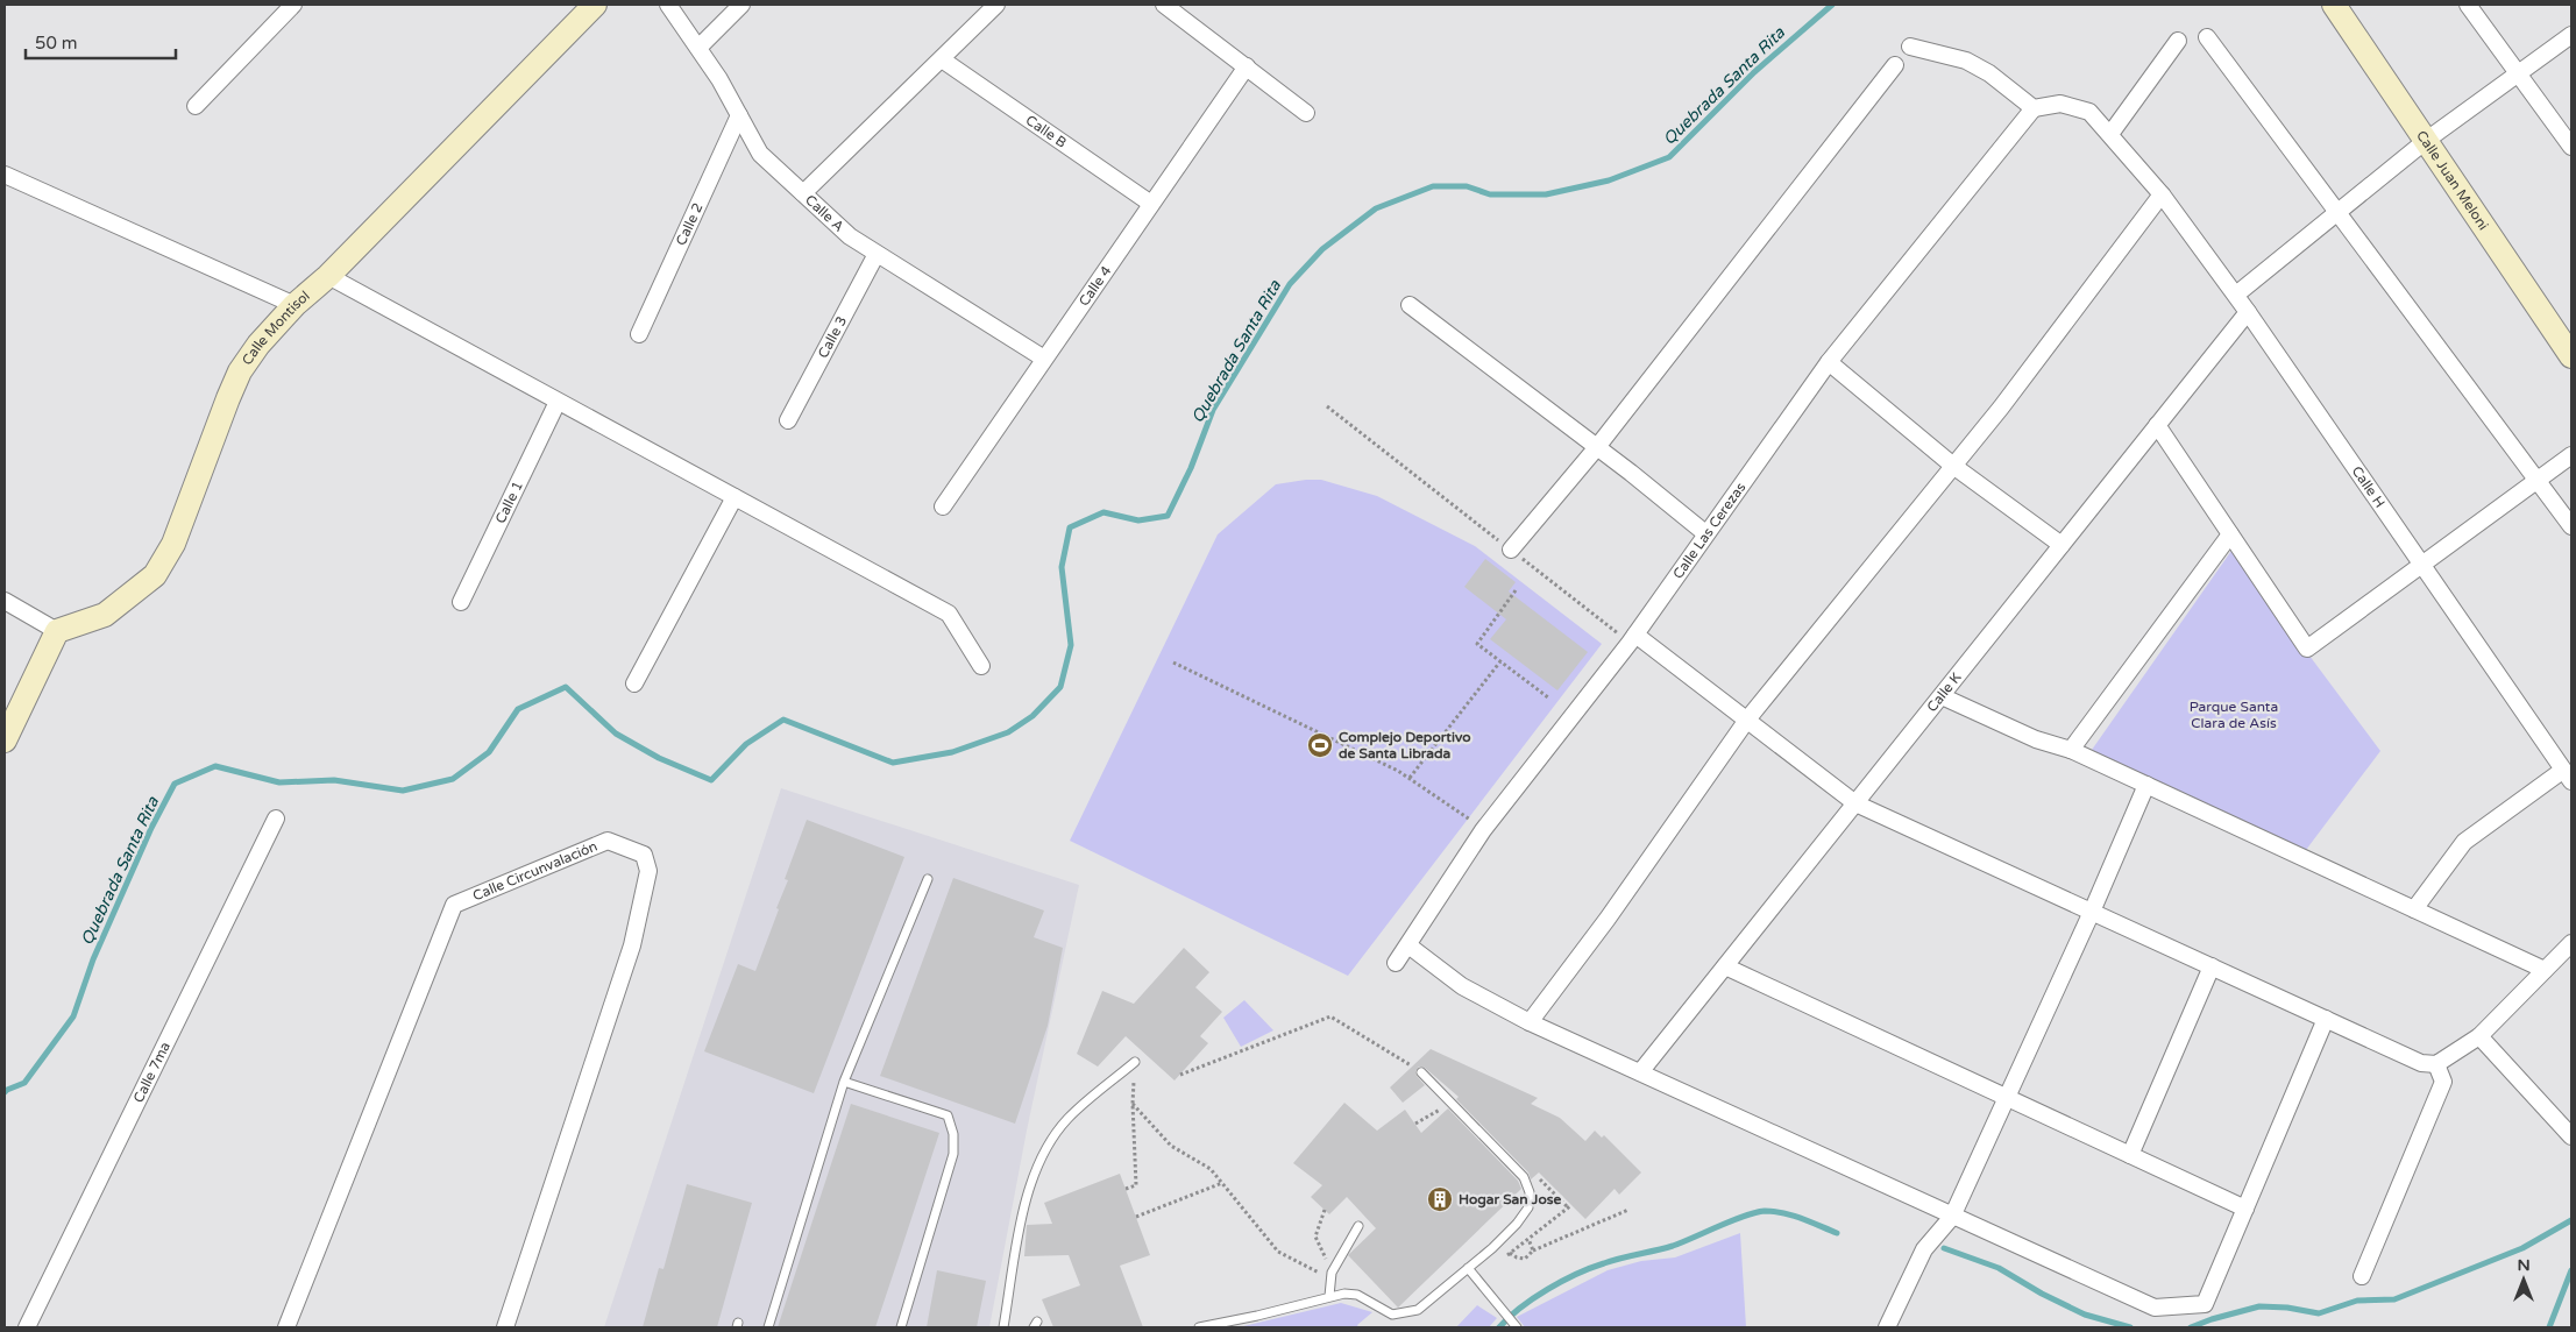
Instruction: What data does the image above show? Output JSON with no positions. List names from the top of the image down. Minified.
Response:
{"streets":{"street":["Calle B","Calle Juan Meloni","Calle A","Calle 2","Calle 4","Calle Montisol","Calle 3","Calle H","Calle 1","Calle Las Cerezas","Calle K","Calle Circunvalación","Calle 7ma"]},"crossings":[["Calle B","Calle 4"],["Calle A","Calle 2"],["Calle A","Calle 4"],["Calle A","Calle 3"],["Calle H","Calle Las Cerezas"],["Calle H","Calle K"]],"water":["Quebrada Santa Rita"],"parks":["Parque Santa Clara de Asís"],"places":{"sports":["Complejo Deportivo de Santa Librada"],"building":["Hogar San Jose"]},"scale_bar":"50 m","north":"top"}
